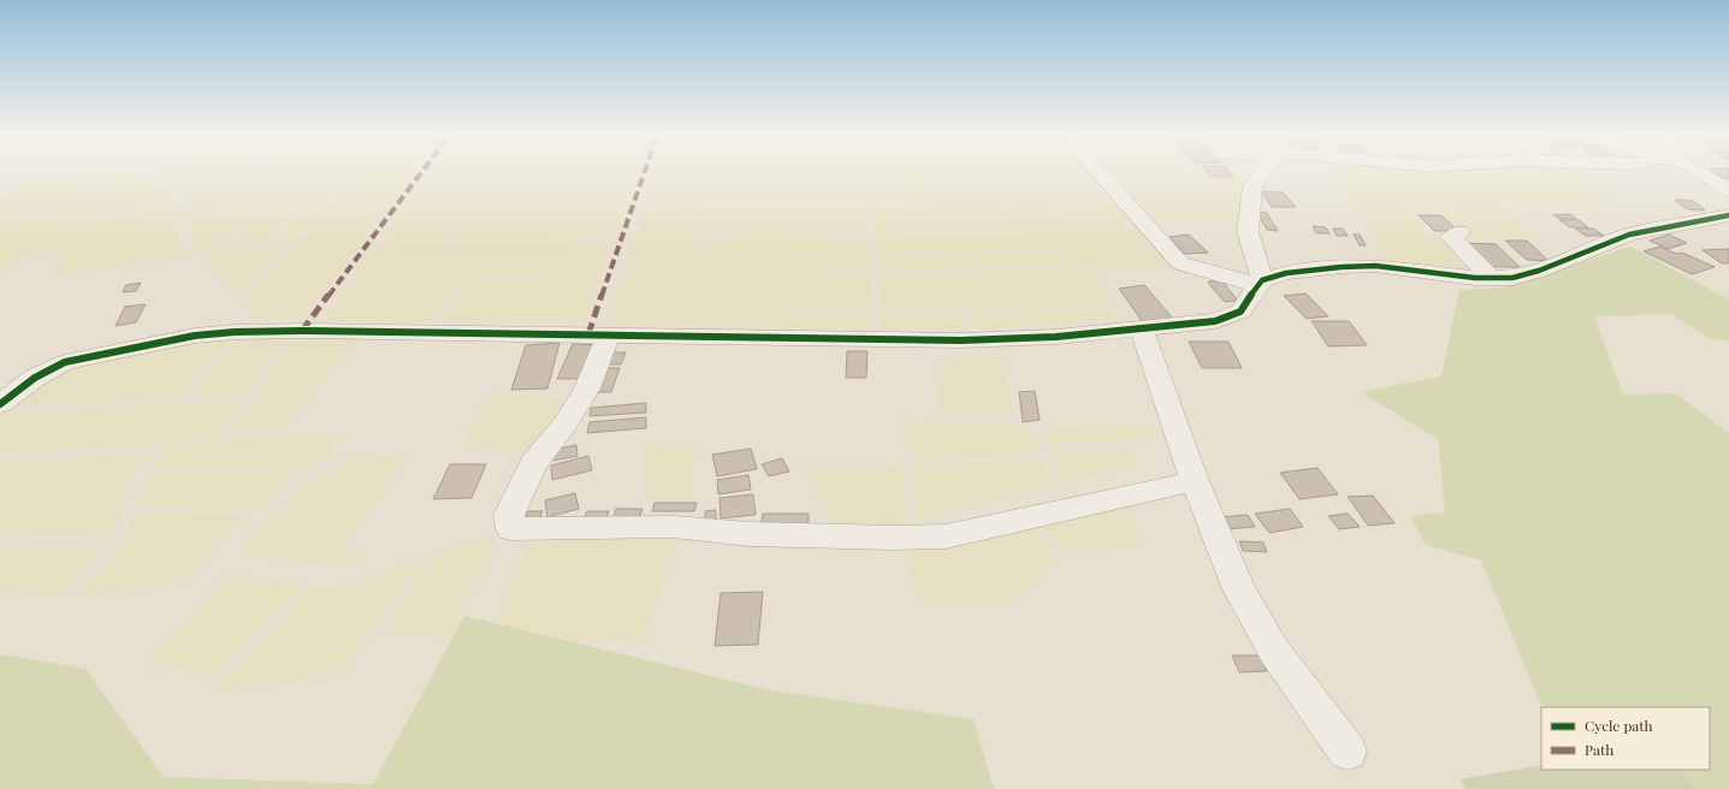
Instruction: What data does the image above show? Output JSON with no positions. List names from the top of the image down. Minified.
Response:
{"legend":["Cycle path","Path"]}
